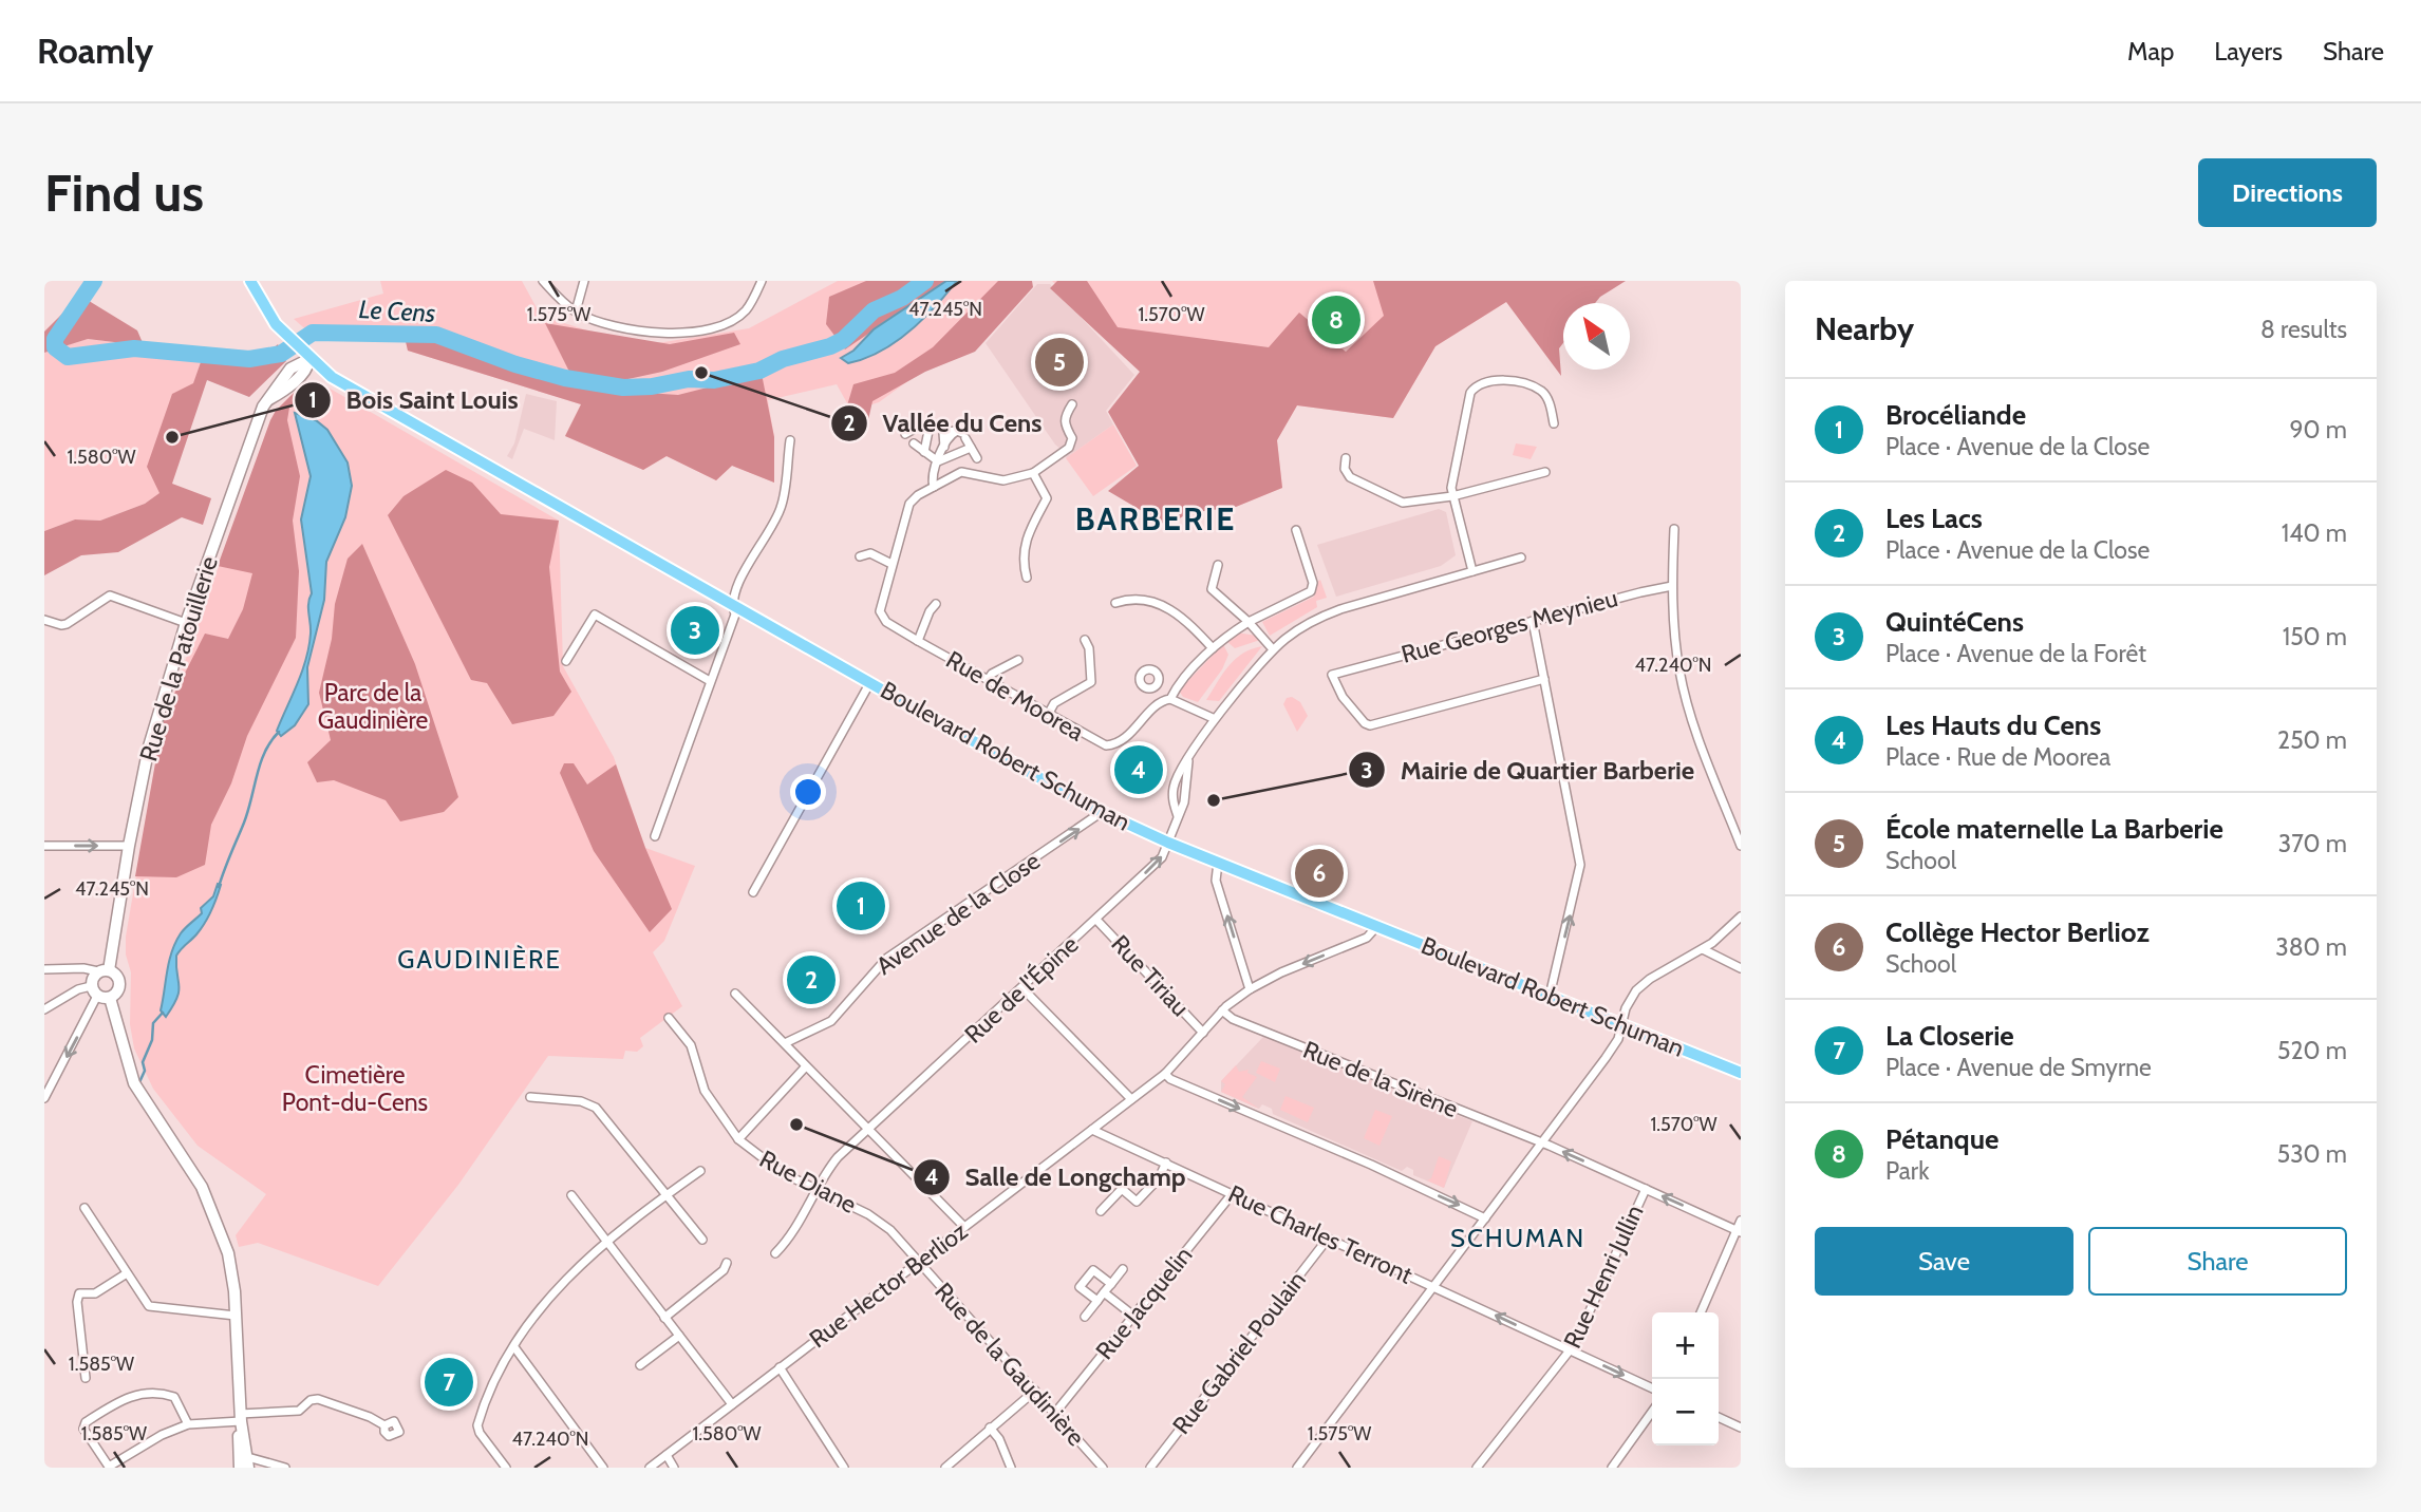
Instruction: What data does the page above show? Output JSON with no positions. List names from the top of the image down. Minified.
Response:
{"streets":{"main road":["Boulevard Robert Schuman"],"street":["Rue Georges Meynieu","Rue de la Patouillerie","Rue de Moorea","Avenue de la Close","Rue Tiriau","Rue de l'Épine","Rue de la Sirène","Rue Diane","Rue Charles Terront","Rue Henri Jullin","Rue Hector Berlioz","Rue Jacquelin","Rue Gabriel Poulain","Rue de la Gaudinière"]},"crossings":[["Rue de la Patouillerie","Boulevard Robert Schuman"],["Boulevard Robert Schuman","Avenue de la Close"],["Boulevard Robert Schuman","Rue de l'Épine"],["Boulevard Robert Schuman","Rue Hector Berlioz"],["Rue Tiriau","Rue de l'Épine"],["Rue Tiriau","Rue Hector Berlioz"],["Rue de l'Épine","Rue Diane"],["Rue de la Sirène","Rue Henri Jullin"],["Rue de la Sirène","Rue Hector Berlioz"],["Rue Diane","Rue Hector Berlioz"],["Rue Diane","Rue de la Gaudinière"],["Rue Charles Terront","Rue Henri Jullin"],["Rue Charles Terront","Rue Hector Berlioz"],["Rue Charles Terront","Rue Jacquelin"],["Rue Charles Terront","Rue Gabriel Poulain"],["Rue Hector Berlioz","Rue de la Gaudinière"],["Rue Jacquelin","Rue de la Gaudinière"]],"one_way":["Avenue de la Close","Rue de la Sirène"],"districts":["BARBERIE","GAUDINIÈRE","SCHUMAN"],"water":["Le Cens"],"parks":["Parc de la Gaudinière","Cimetière Pont-du-Cens"],"places":["Vallée du Cens","Bois Saint Louis","Mairie de Quartier Barberie","Salle de Longchamp"],"north":"top left","page":{"header":"Roamly","nav":["Map","Layers","Share"],"buttons":["Directions",["Save","Share"]],"title":"Find us","heading":["Nearby","8 results"],"pins":["8","5","3","4","6","1","2","7"],"list":[{"mark":"1","name":"Brocéliande","note":"Place · Avenue de la Close","value":"90 m"},{"mark":"2","name":"Les Lacs","note":"Place · Avenue de la Close","value":"140 m"},{"mark":"3","name":"QuintéCens","note":"Place · Avenue de la Forêt","value":"150 m"},{"mark":"4","name":"Les Hauts du Cens","note":"Place · Rue de Moorea","value":"250 m"},{"mark":"5","name":"École maternelle La Barberie","note":"School","value":"370 m"},{"mark":"6","name":"Collège Hector Berlioz","note":"School","value":"380 m"},{"mark":"7","name":"La Closerie","note":"Place · Avenue de Smyrne","value":"520 m"},{"mark":"8","name":"Pétanque","note":"Park","value":"530 m"}],"map_buttons":["+","−"]},"coordinates":["47.245°N","1.575°W","1.570°W","1.580°W","47.240°N","1.585°W"]}
